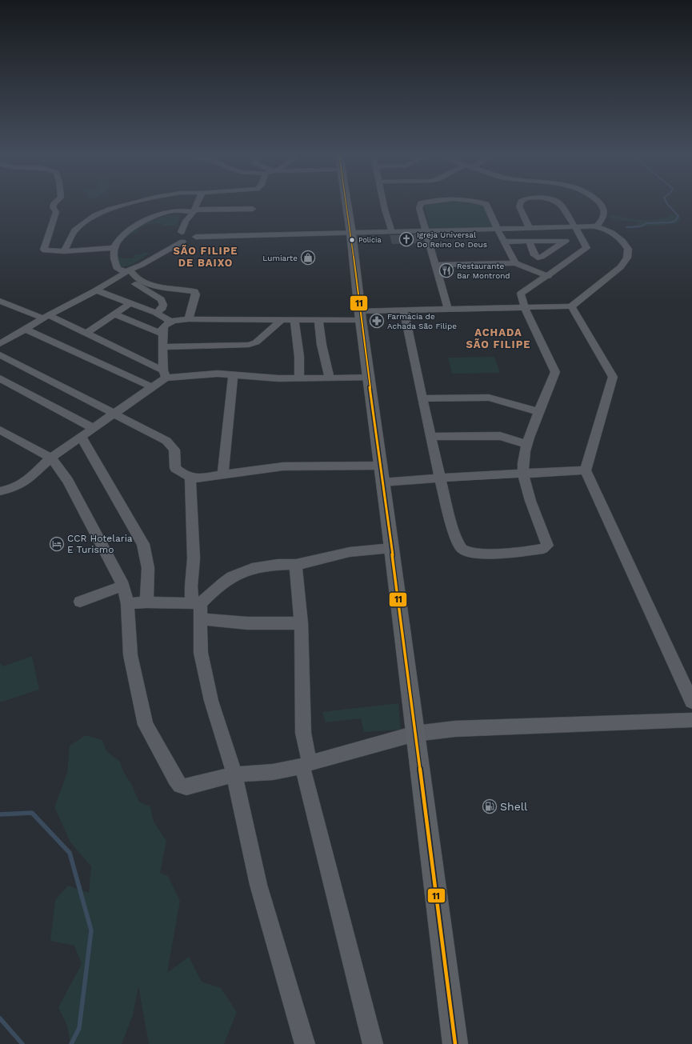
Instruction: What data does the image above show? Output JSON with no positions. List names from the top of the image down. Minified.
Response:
{"districts":["SÃO FILIPE DE BAIXO","ACHADA SÃO FILIPE"],"places":{"church":["Igreja Universal Do Reino De Deus"],"other":["Policia"],"shop":["Lumiarte"],"restaurant":["Restaurante Bar Montrond"],"pharmacy":["Farmácia de Achada São Filipe"],"hotel":["CCR Hotelaria E Turismo"],"fuel station":["Shell"]},"lines":["transit line 11"]}
